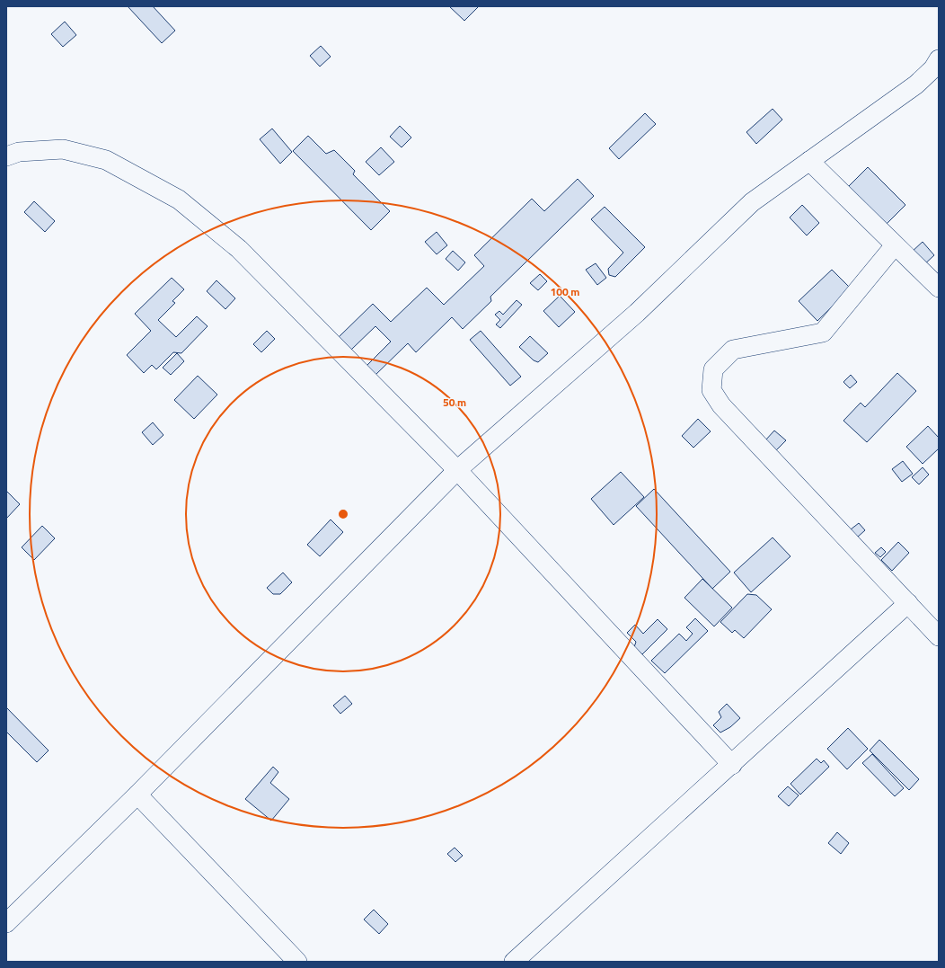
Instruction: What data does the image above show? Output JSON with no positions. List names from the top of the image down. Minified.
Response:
{"rings":["100 m","50 m"]}
